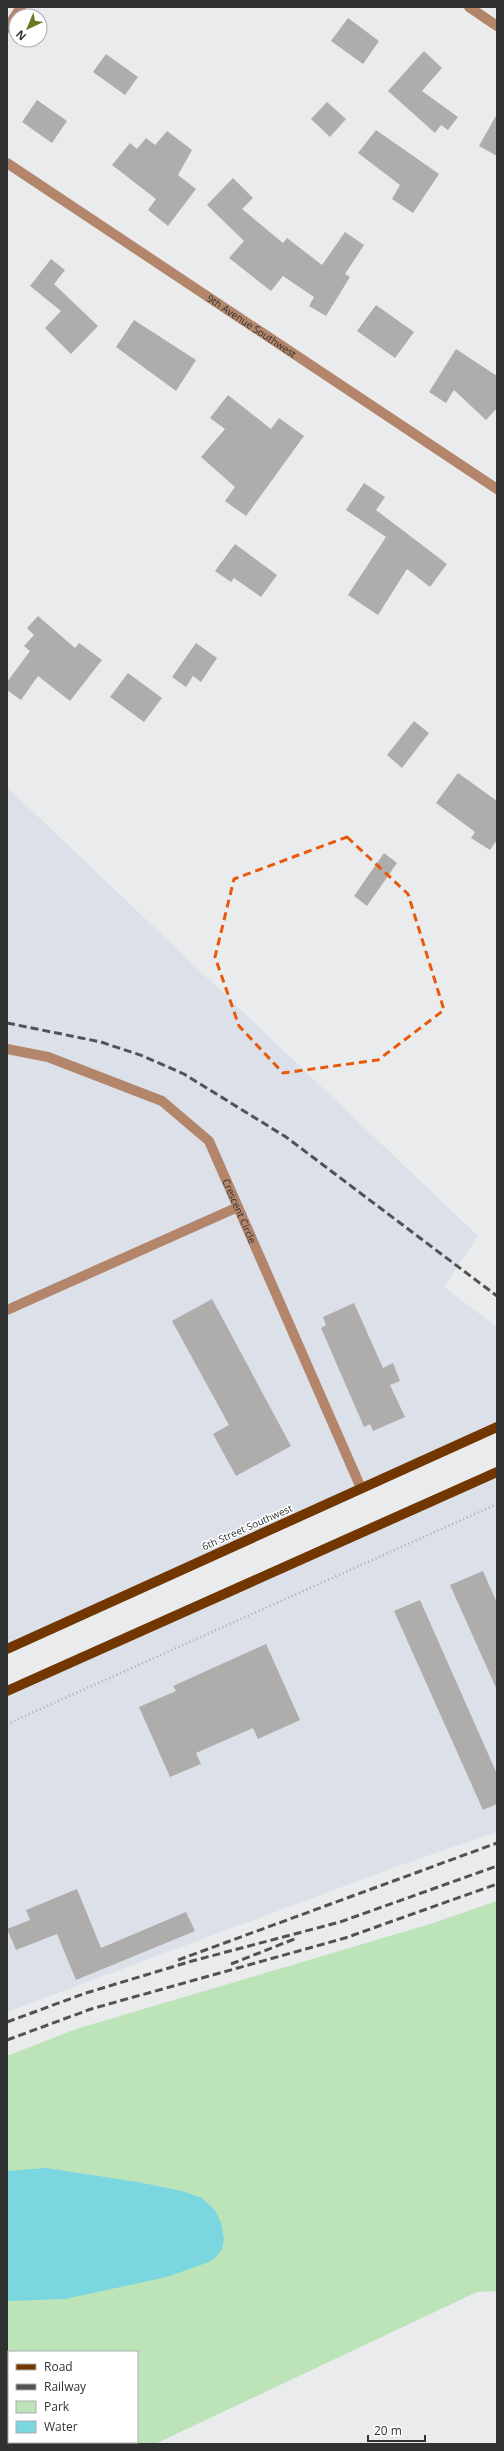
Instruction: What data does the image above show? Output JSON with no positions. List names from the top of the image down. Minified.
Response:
{"streets":{"main road":["6th Street Southwest"],"street":["9th Avenue Southwest","Crescent Circle"]},"crossings":[["Crescent Circle","6th Street Southwest"]],"legend":["Road","Railway","Park","Water"],"scale_bar":"20 m","north":"bottom left"}
